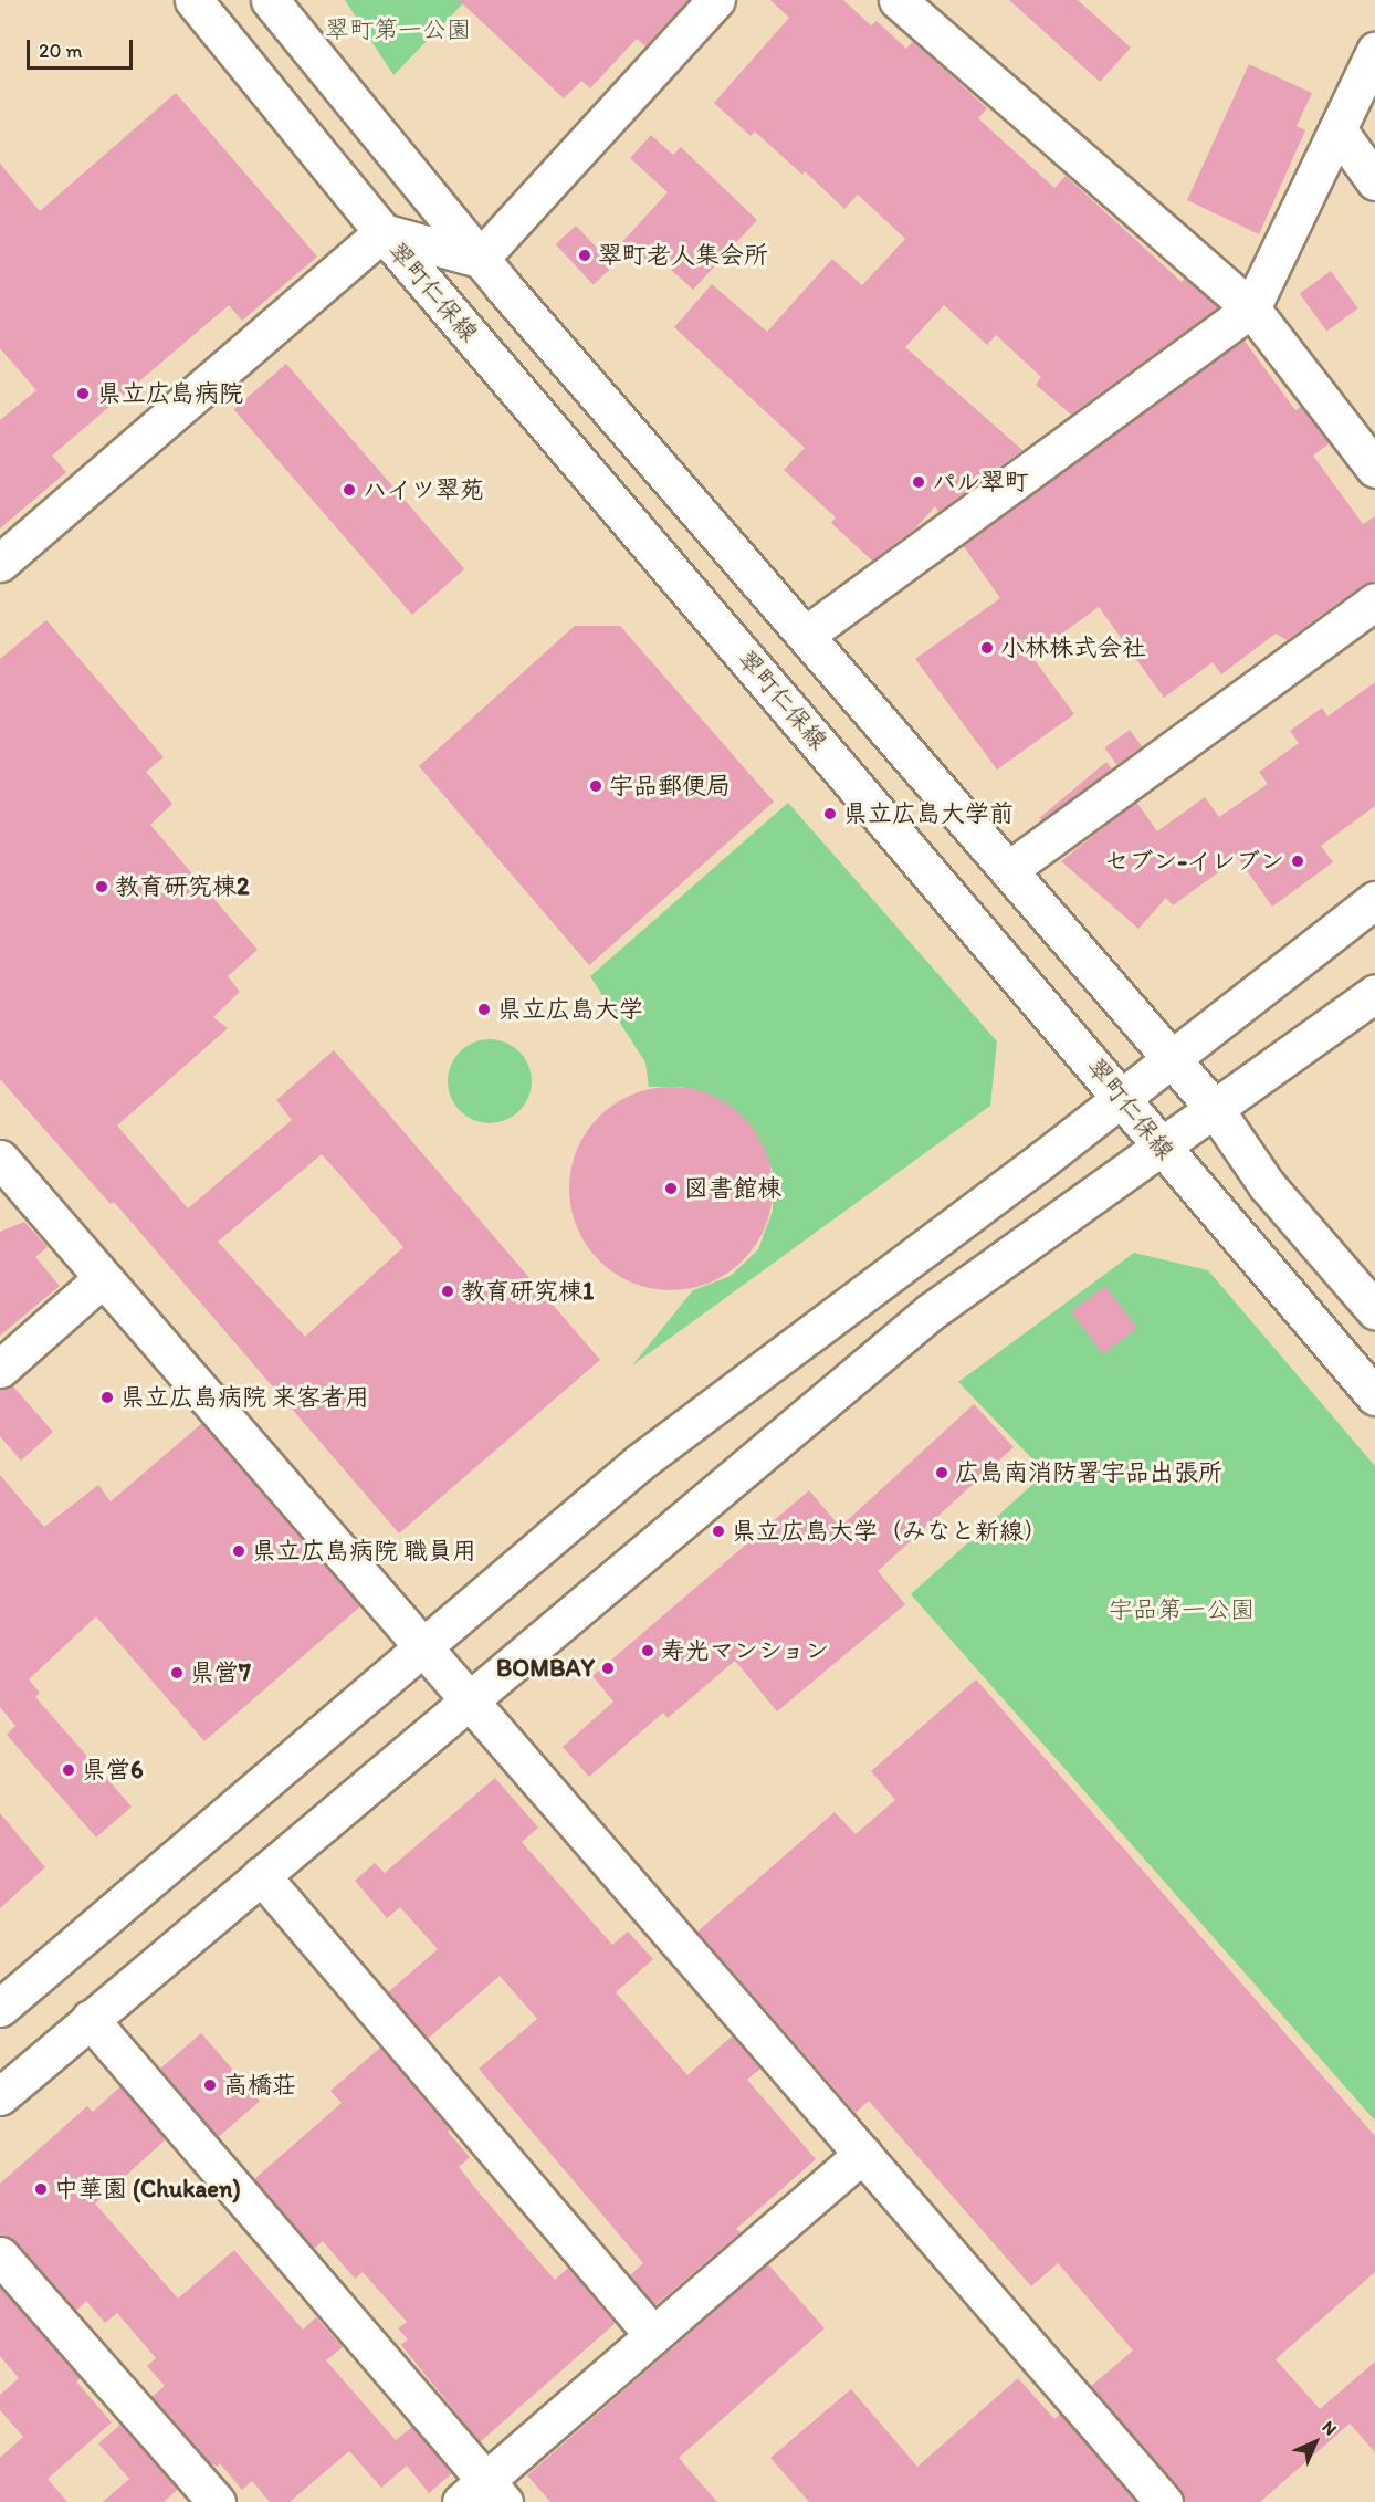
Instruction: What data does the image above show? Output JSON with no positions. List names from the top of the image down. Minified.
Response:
{"streets":{"street":["翠町仁保線"]},"parks":["翠町第一公園","宇品第一公園"],"places":["翠町老人集会所","県立広島病院","パル翠町","ハイツ翠苑","小林株式会社","宇品郵便局","県立広島大学前","セブン-イレブン","教育研究棟2","県立広島大学","図書館棟","教育研究棟1","県立広島病院 来客者用","広島南消防署宇品出張所","県立広島大学（みなと新線）","県立広島病院 職員用","寿光マンション","BOMBAY","県営7","県営6","高橋荘","中華園 (Chukaen)"],"scale_bar":"20 m","north":"top right"}
